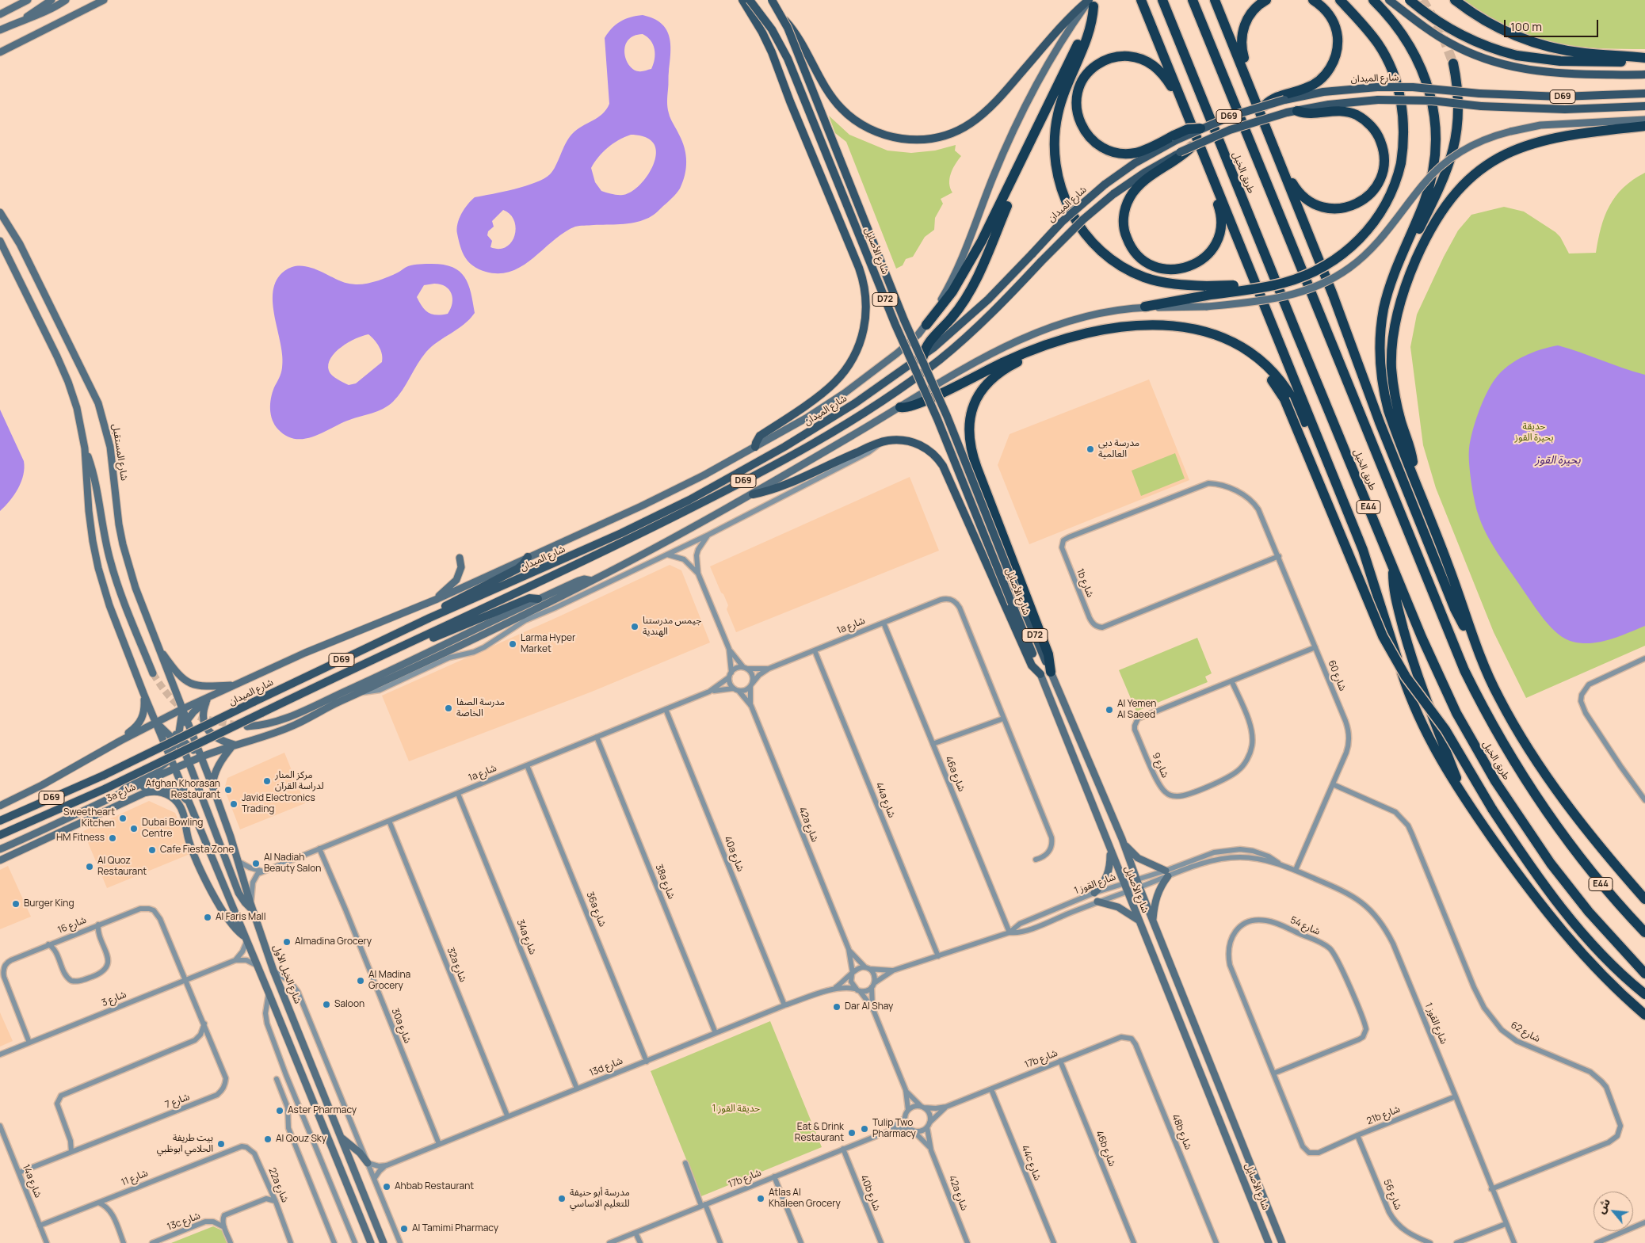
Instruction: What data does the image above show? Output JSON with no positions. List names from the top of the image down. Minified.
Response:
{"streets":{"highway":["طريق الخيل","E44"],"main road":["شارع الميدان","D69","شارع الأصايل","D72","شارع المستقبل","3a شارع","شارع الخيل الأول"],"street":["1b شارع","1a شارع","شارع 60","شارع 9","46a شارع","44a شارع","42a شارع","40a شارع","38a شارع","شارع القوز 1","36a شارع","شارع 16","شارع 54","34a شارع","32a شارع","شارع 3","30a شارع","شارع 62","17b شارع","13d شارع","شارع 7","21b شارع","48b شارع","46b شارع","44c شارع","شارع 11","14a شارع","22a شارع","40b شارع","شارع 56","13c شارع"]},"crossings":[["شارع الأصايل","شارع القوز 1"],["شارع المستقبل","شارع الخيل الأول"],["1b شارع","شارع 60"],["1a شارع","46a شارع"],["1a شارع","44a شارع"],["1a شارع","42a شارع"],["1a شارع","40a شارع"],["1a شارع","38a شارع"],["1a شارع","36a شارع"],["1a شارع","34a شارع"],["1a شارع","32a شارع"],["1a شارع","30a شارع"],["شارع 60","شارع 9"],["شارع 60","شارع القوز 1"],["شارع 60","شارع 62"],["46a شارع","شارع القوز 1"],["44a شارع","شارع القوز 1"],["42a شارع","شارع القوز 1"],["42a شارع","17b شارع"],["42a شارع","13d شارع"],["40a شارع","13d شارع"],["38a شارع","13d شارع"],["شارع القوز 1","شارع 62"],["شارع القوز 1","13d شارع"],["شارع القوز 1","21b شارع"],["36a شارع","13d شارع"],["شارع 16","شارع 3"],["شارع 16","شارع 7"],["شارع 54","21b شارع"],["34a شارع","13d شارع"],["32a شارع","13d شارع"],["شارع 3","شارع 7"],["30a شارع","13d شارع"],["17b شارع","48b شارع"],["17b شارع","46b شارع"],["17b شارع","44c شارع"],["17b شارع","40b شارع"],["شارع 7","14a شارع"],["21b شارع","شارع 56"],["شارع 11","14a شارع"],["شارع 11","22a شارع"]],"water":["بحيرة القوز"],"parks":["حديقة بحيرة القوز","حديقة القوز 1"],"places":["مدرسة دبي العالمية","جيمس مدرستنا الهندية","Larma Hyper Market","مدرسة الصفا الخاصة","Al Yemen Al Saeed","مركز المنار لدراسة القرآن","Afghan Khorasan Restaurant","Javid Electronics Trading","Sweetheart Kitchen","Dubai Bowling Centre","HM Fitness","Cafe Fiesta Zone","Al Nadiah Beauty Salon","Al Quoz Restaurant","Burger King","Al Faris Mall","Almadina Grocery","Al Madina Grocery","Saloon","Dar Al Shay","Aster Pharmacy","Tulip Two Pharmacy","Eat & Drink Restaurant","Al Qouz Sky","بيت طريفة الحلامي ابوظبي","Ahbab Restaurant","مدرسة أبو حنيفة للتعليم الاساسي","Atlas Al Khaleen Grocery","Al Tamimi Pharmacy"],"scale_bar":"100 m","north":"top left"}
